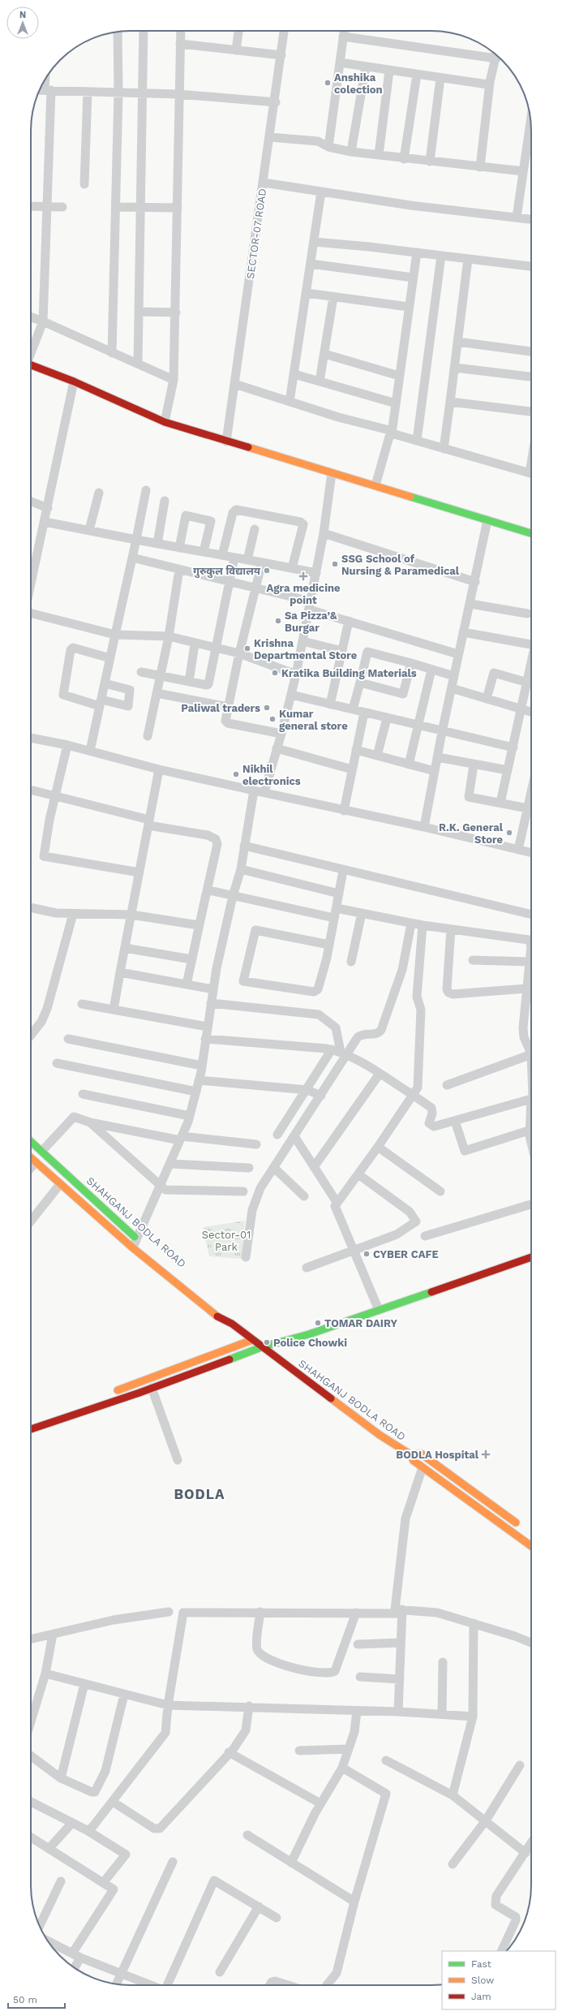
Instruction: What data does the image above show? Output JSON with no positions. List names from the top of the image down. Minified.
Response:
{"streets":{"main road":["SHAHGANJ BODLA ROAD"],"street":["SECTOR-07 ROAD"]},"districts":["BODLA"],"parks":["Sector-01 Park"],"places":{"other":["Anshika colection","SSG School of Nursing & Paramedical","गुरुकुल विद्यालय","Sa Pizza’& Burgar","Krishna Departmental Store","Kratika Building Materials","Paliwal traders","Kumar general store","Nikhil electronics","R.K. General Store","CYBER CAFE","TOMAR DAIRY","Police Chowki"],"health":["Agra medicine point","BODLA Hospital"]},"legend":["Fast","Slow","Jam"],"scale_bar":"50 m","north":"top"}
